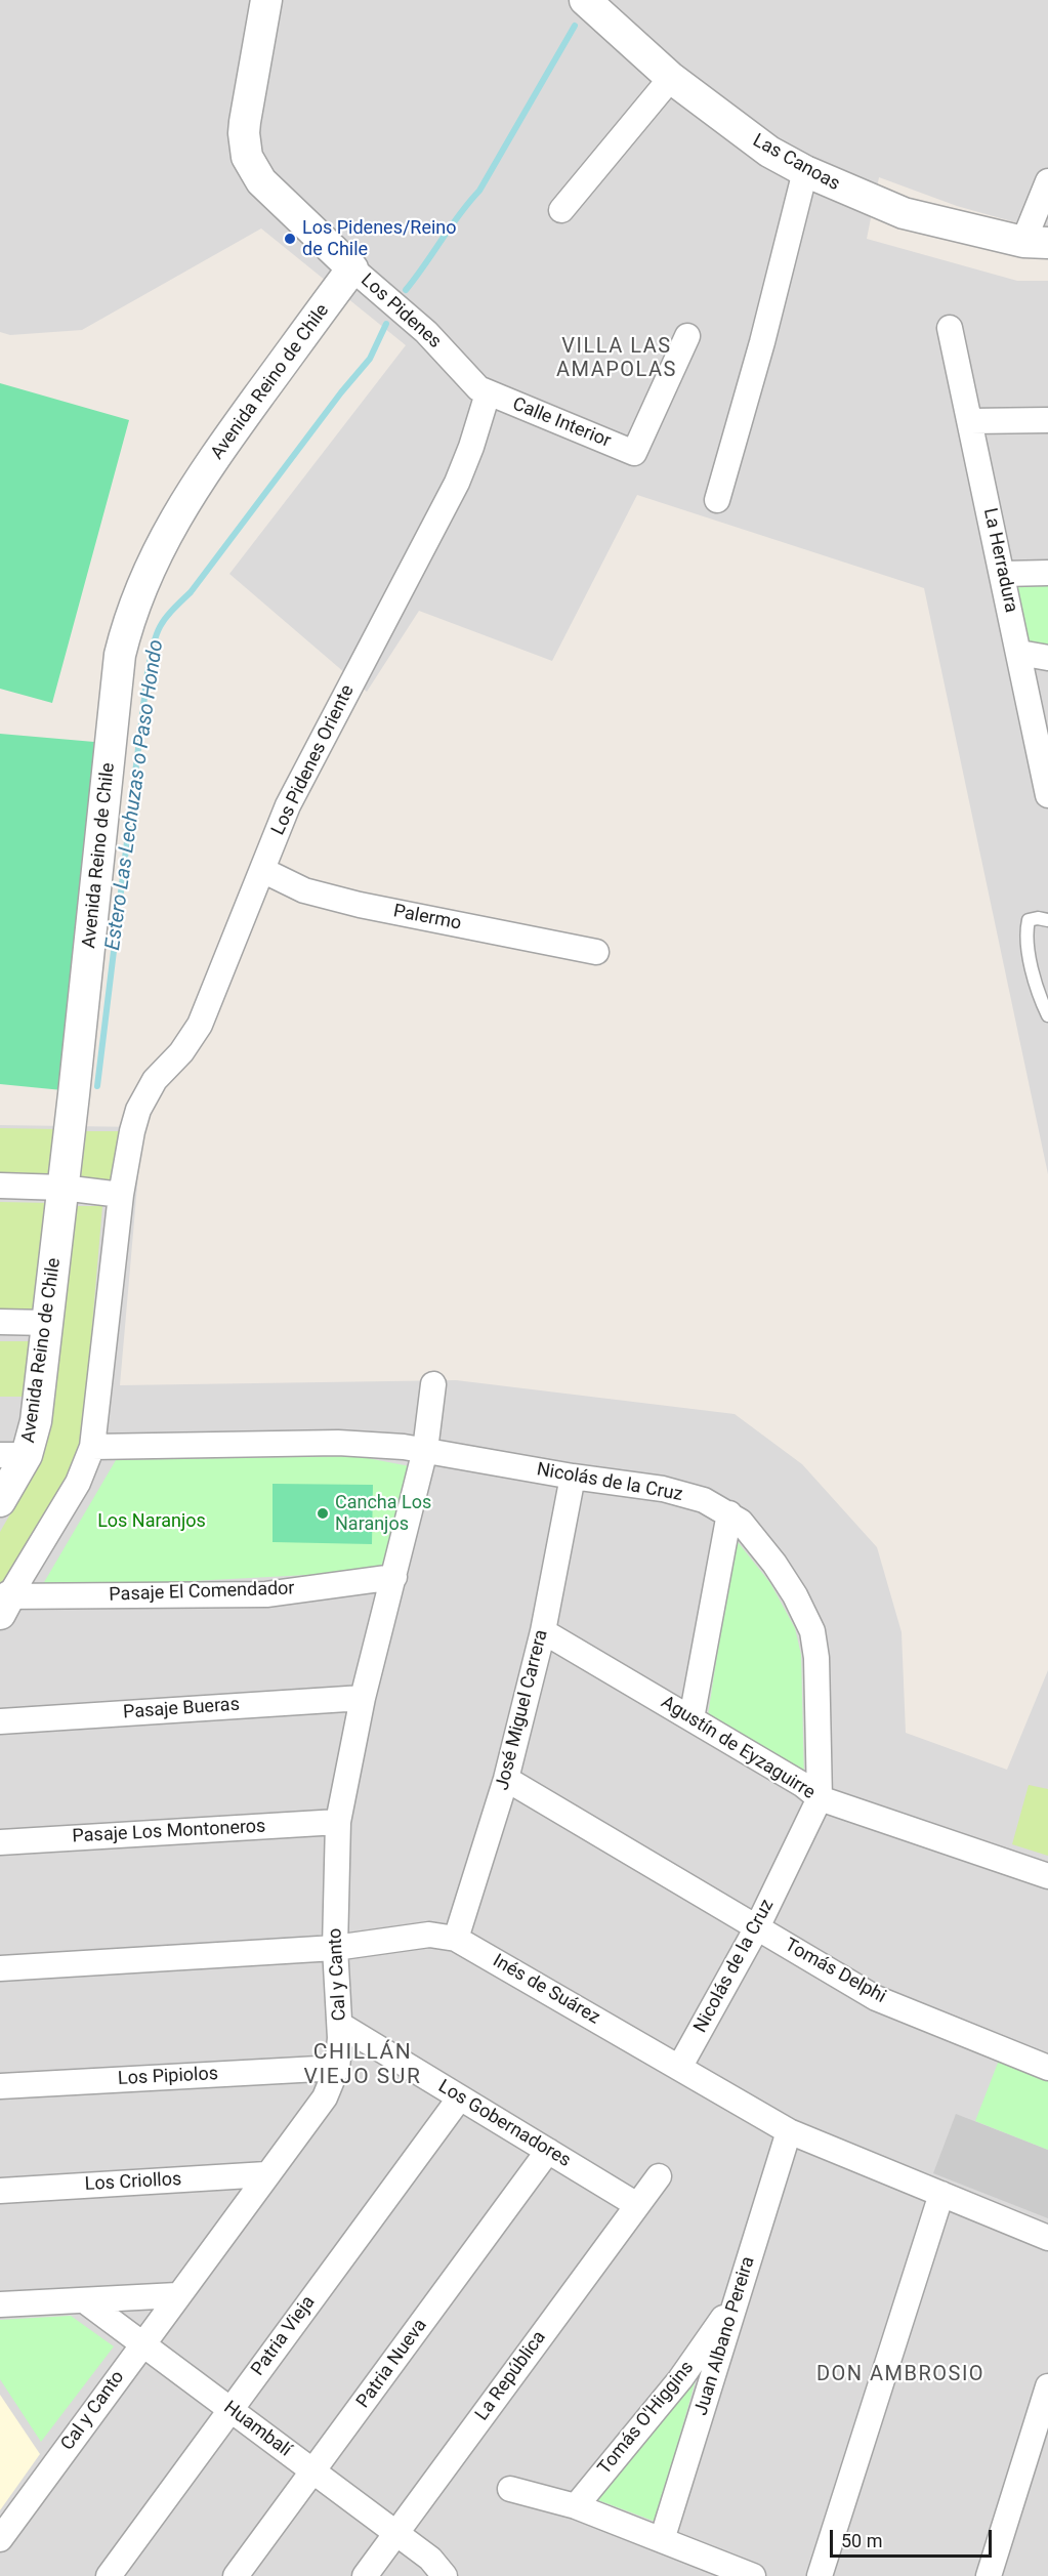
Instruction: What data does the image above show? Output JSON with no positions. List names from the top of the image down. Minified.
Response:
{"streets":{"street":["Las Canoas","Los Pidenes","Avenida Reino de Chile","Calle Interior","La Herradura","Los Pidenes Oriente","Palermo","Nicolás de la Cruz","Pasaje El Comendador","Pasaje Bueras","José Miguel Carrera","Agustín de Eyzaguirre","Pasaje Los Montoneros","Tomás Delphi","Cal y Canto","Inés de Suárez","Los Pipiolos","Los Gobernadores","Los Criollos","Patria Vieja","Juan Albano Pereira","Patria Nueva","La República","Tomás O'Higgins","Huambalí"]},"crossings":[["Los Pidenes","Avenida Reino de Chile"],["Los Pidenes","Calle Interior"],["Los Pidenes","Los Pidenes Oriente"],["Calle Interior","Los Pidenes Oriente"],["Los Pidenes Oriente","Palermo"],["Nicolás de la Cruz","José Miguel Carrera"],["Nicolás de la Cruz","Agustín de Eyzaguirre"],["Nicolás de la Cruz","Tomás Delphi"],["Nicolás de la Cruz","Cal y Canto"],["Nicolás de la Cruz","Inés de Suárez"],["Pasaje El Comendador","Cal y Canto"],["Pasaje Bueras","Cal y Canto"],["José Miguel Carrera","Agustín de Eyzaguirre"],["José Miguel Carrera","Tomás Delphi"],["José Miguel Carrera","Inés de Suárez"],["Pasaje Los Montoneros","Cal y Canto"],["Cal y Canto","Inés de Suárez"],["Cal y Canto","Los Pipiolos"],["Cal y Canto","Los Gobernadores"],["Cal y Canto","Los Criollos"],["Cal y Canto","Huambalí"],["Inés de Suárez","Juan Albano Pereira"],["Los Gobernadores","Patria Vieja"],["Los Gobernadores","Patria Nueva"],["Los Gobernadores","La República"],["Patria Vieja","Huambalí"],["Juan Albano Pereira","Tomás O'Higgins"],["Patria Nueva","Huambalí"],["La República","Huambalí"]],"districts":["VILLA LAS AMAPOLAS","CHILLÁN VIEJO SUR","DON AMBROSIO"],"water":["Estero Las Lechuzas o Paso Hondo"],"parks":["Los Naranjos"],"places":["Los Pidenes/Reino de Chile","Cancha Los Naranjos"],"scale_bar":"50 m"}
